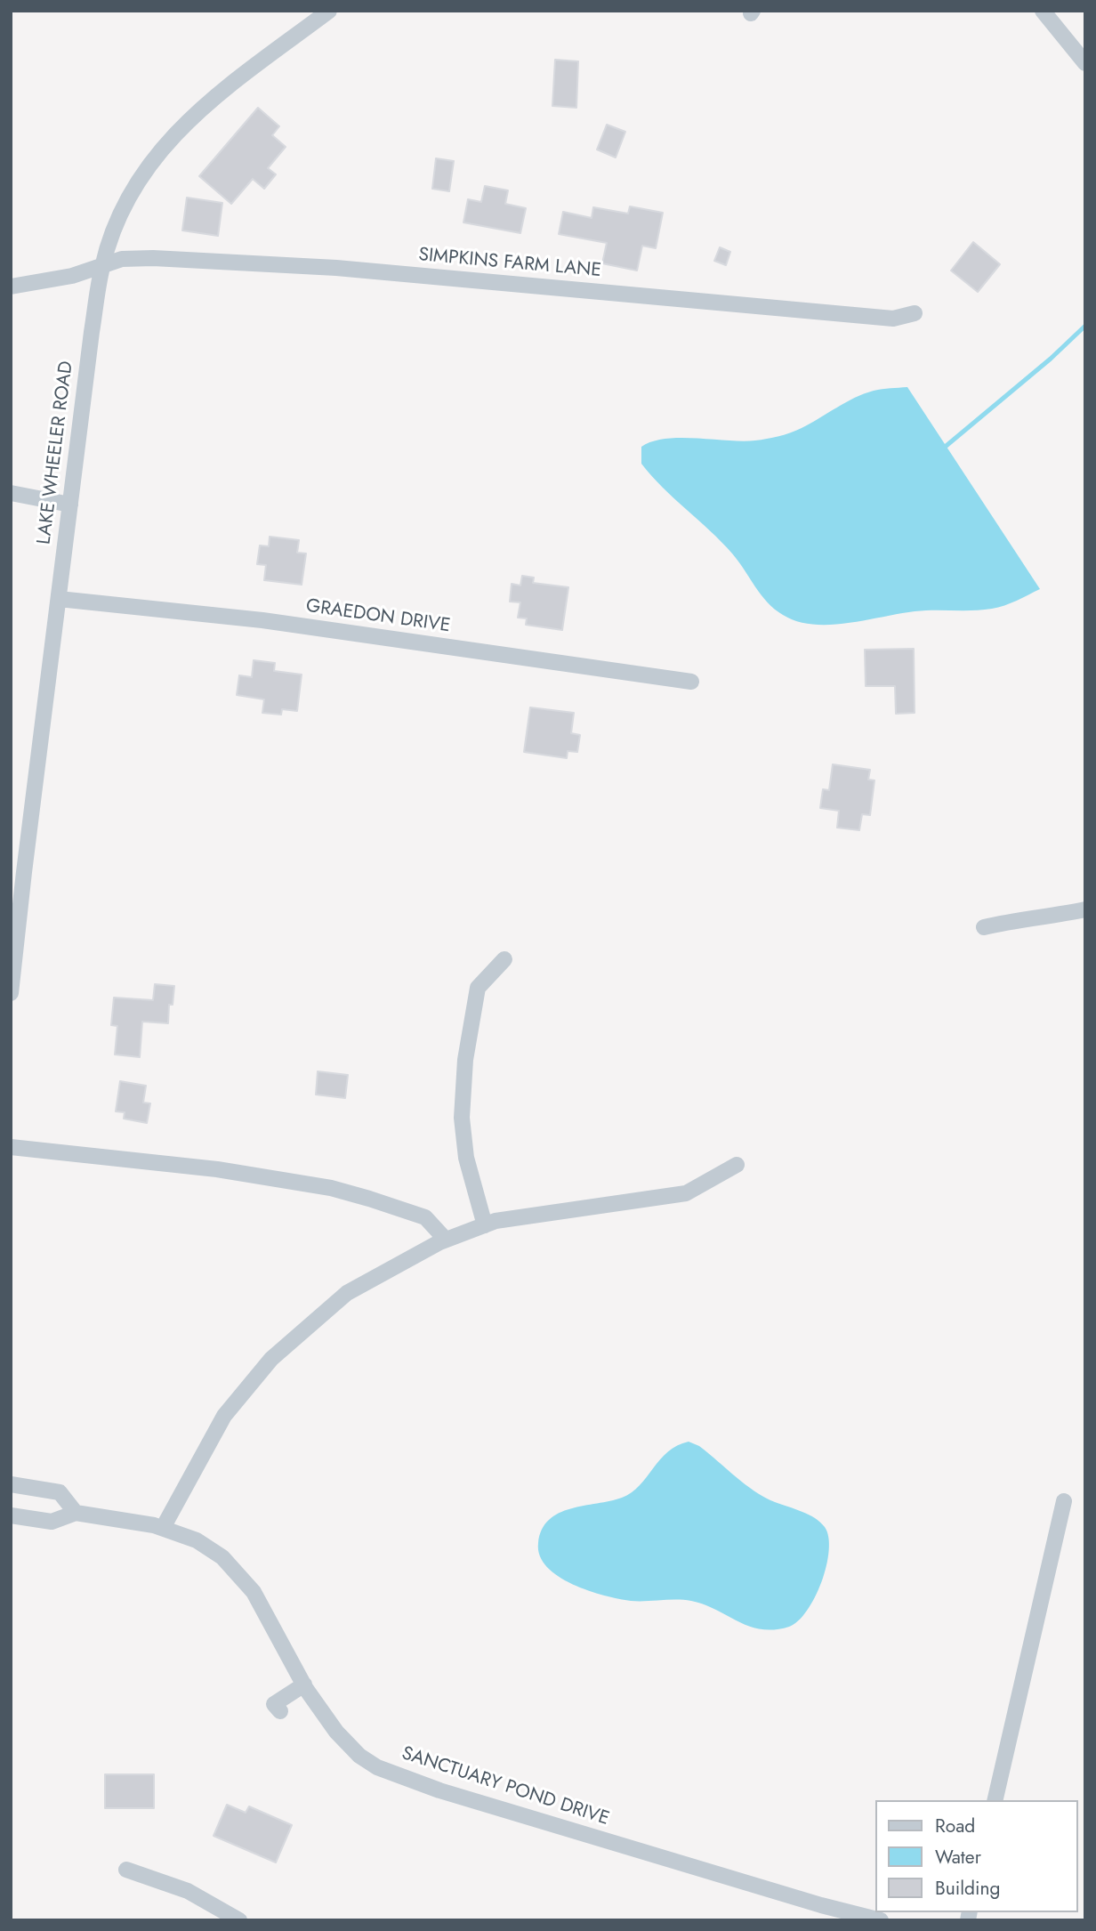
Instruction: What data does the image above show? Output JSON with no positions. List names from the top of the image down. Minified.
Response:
{"streets":{"street":["SIMPKINS FARM LANE","LAKE WHEELER ROAD","GRAEDON DRIVE","SANCTUARY POND DRIVE"]},"crossings":[["SIMPKINS FARM LANE","LAKE WHEELER ROAD"],["LAKE WHEELER ROAD","GRAEDON DRIVE"]],"legend":["Road","Water","Building"]}
